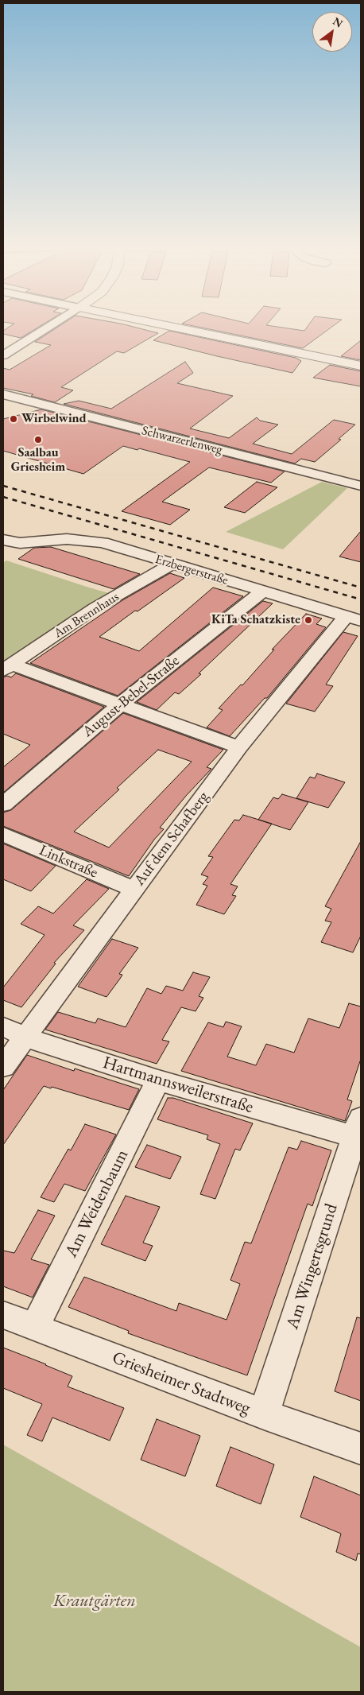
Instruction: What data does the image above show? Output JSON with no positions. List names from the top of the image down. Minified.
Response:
{"streets":{"street":["Schwarzerlenweg","Erzbergerstraße","Am Brennhaus","August-Bebel-Straße","Auf dem Schafberg","Linkstraße","Hartmannsweilerstraße","Am Weidenbaum","Am Wingertsgrund","Griesheimer Stadtweg"]},"crossings":[["Erzbergerstraße","Am Brennhaus"],["Erzbergerstraße","August-Bebel-Straße"],["Erzbergerstraße","Auf dem Schafberg"],["Auf dem Schafberg","Linkstraße"],["Auf dem Schafberg","Hartmannsweilerstraße"],["Hartmannsweilerstraße","Am Weidenbaum"],["Hartmannsweilerstraße","Am Wingertsgrund"],["Am Weidenbaum","Griesheimer Stadtweg"],["Am Wingertsgrund","Griesheimer Stadtweg"]],"parks":["Krautgärten"],"places":["Wirbelwind","Saalbau Griesheim","KiTa Schatzkiste"],"north":"top right"}
